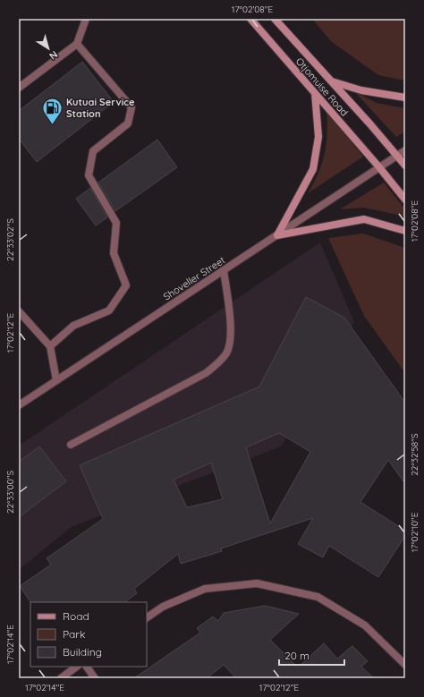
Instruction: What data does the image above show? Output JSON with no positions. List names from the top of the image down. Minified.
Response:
{"streets":{"main road":["Otjomuise Road"],"street":["Shoveller Street"]},"crossings":[["Otjomuise Road","Shoveller Street"]],"places":{"fuel station":["Kutuai Service Station"]},"legend":["Road","Park","Building"],"scale_bar":"20 m","north":"bottom right","coordinates":["17°02'08\"E","22°33'02\"S","17°02'12\"E","22°32'58\"S","22°33'00\"S","17°02'10\"E","17°02'14\"E"]}
